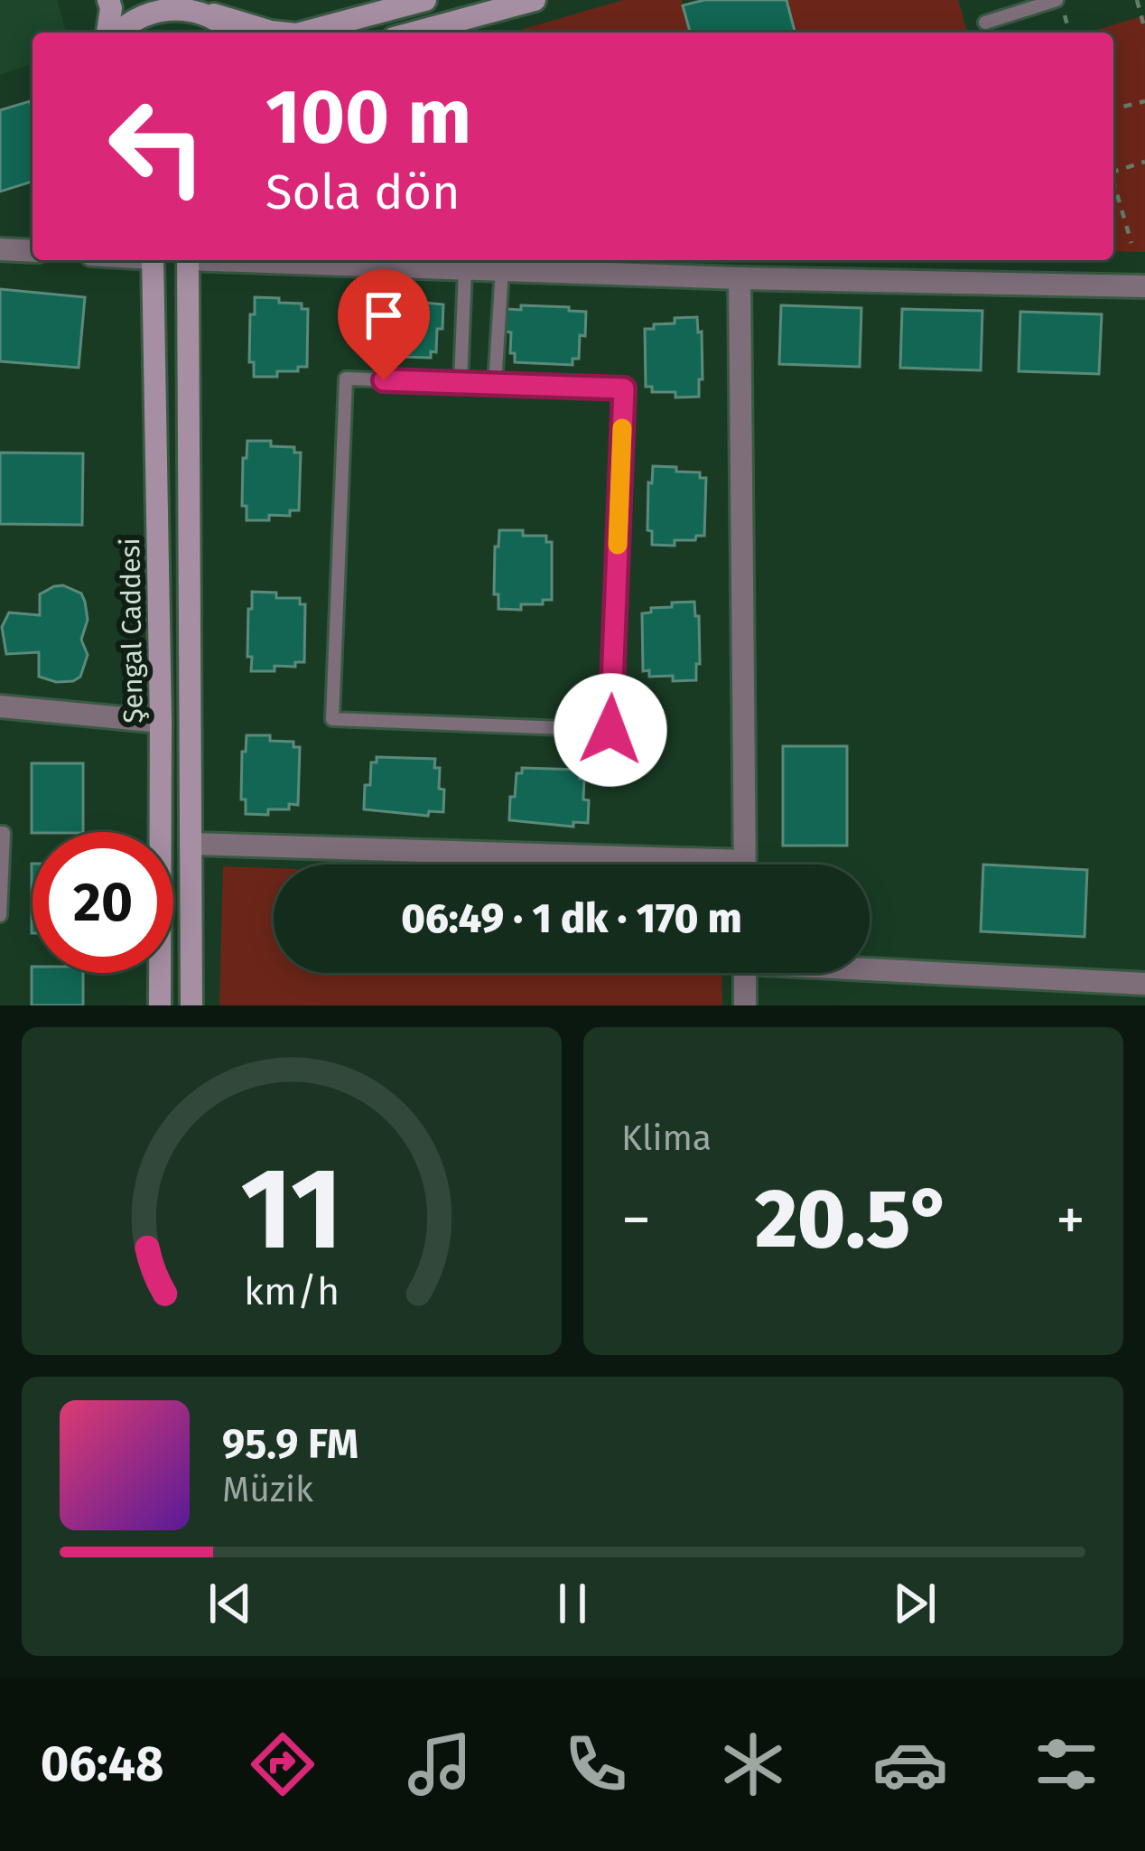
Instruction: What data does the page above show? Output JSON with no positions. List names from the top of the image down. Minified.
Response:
{"streets":{"main road":["Şengal Caddesi"]},"page":{"turn":["100 m","Sola dön"],"limit":"20","trip":"06:49 · 1 dk · 170 m","tile":"Klima","heat":["−","20.5°","+"],"song":["95.9 FM","Müzik"],"tabs":"06:48","gauge":["11","km/h"]}}
